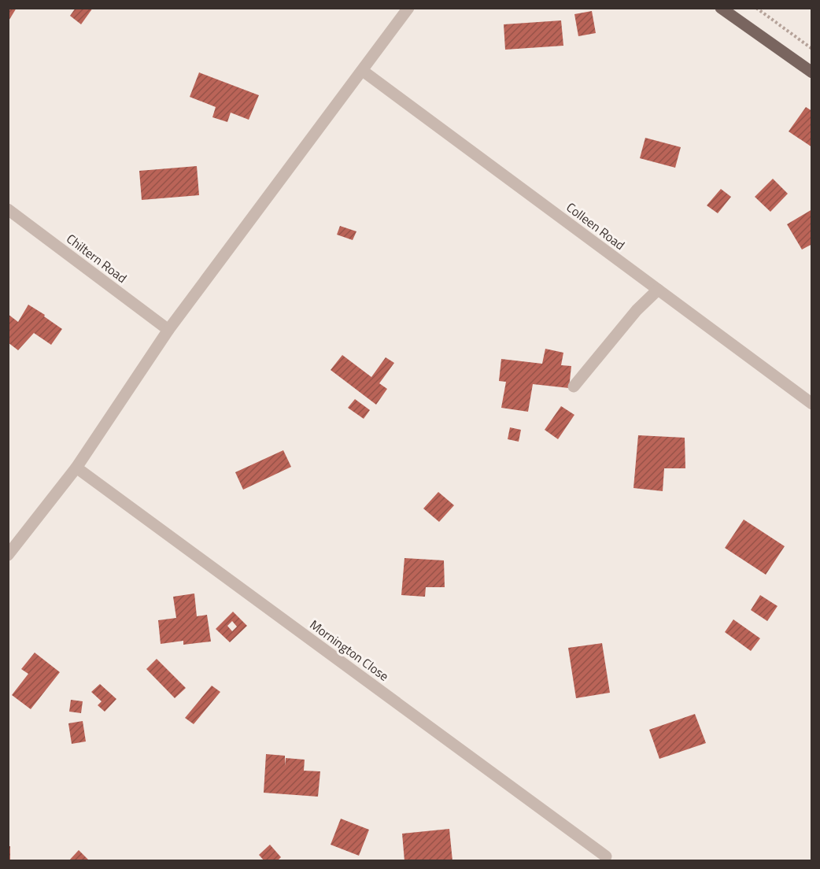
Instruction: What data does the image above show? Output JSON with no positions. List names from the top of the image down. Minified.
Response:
{"streets":{"street":["Colleen Road","Chiltern Road","Mornington Close"]}}
